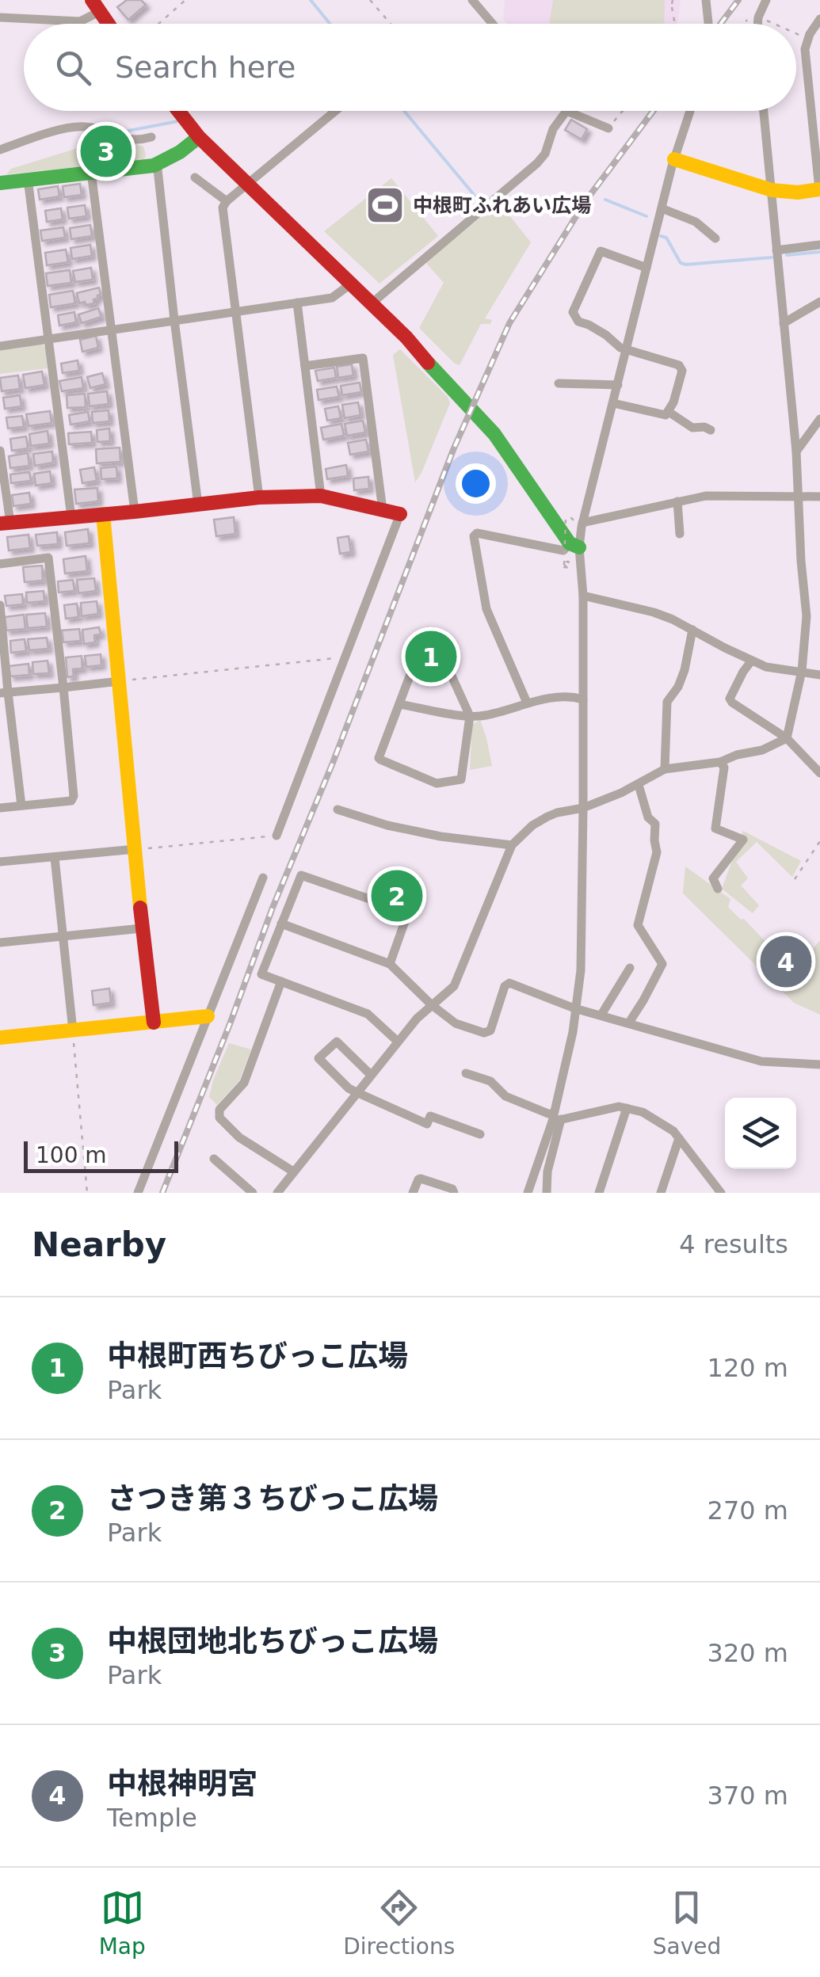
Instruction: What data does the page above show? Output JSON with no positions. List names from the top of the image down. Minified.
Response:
{"places":{"sports":["中根町ふれあい広場"]},"scale_bar":"100 m","page":{"search":"Search here","pins":["3","1","2","4"],"scale":"100 m","heading":["Nearby","4 results"],"list":[{"mark":"1","name":"中根町西ちびっこ広場","note":"Park","value":"120 m"},{"mark":"2","name":"さつき第３ちびっこ広場","note":"Park","value":"270 m"},{"mark":"3","name":"中根団地北ちびっこ広場","note":"Park","value":"320 m"},{"mark":"4","name":"中根神明宮","note":"Temple","value":"370 m"}],"nav":["Map","Directions","Saved"]}}
